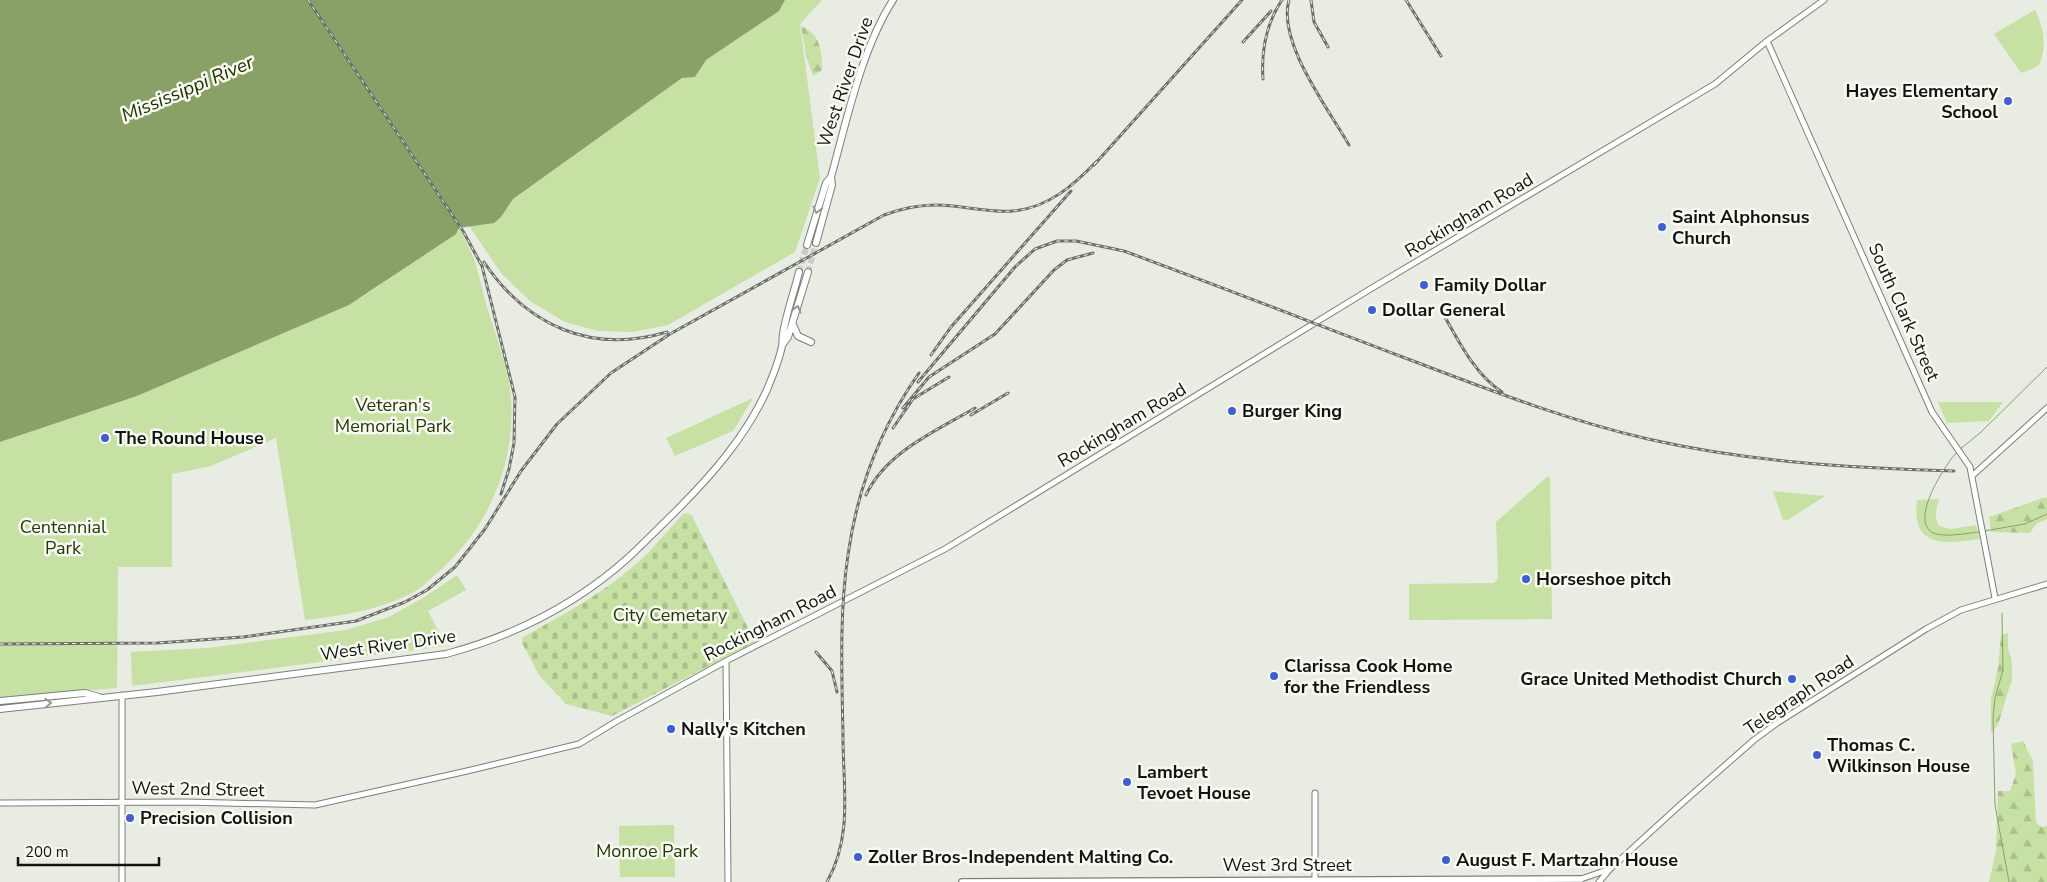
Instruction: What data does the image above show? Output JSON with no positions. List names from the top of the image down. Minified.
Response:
{"streets":{"main road":["West River Drive","West 3rd Street"],"street":["Rockingham Road","South Clark Street","Telegraph Road","West 2nd Street"]},"crossings":[["Rockingham Road","South Clark Street"],["Rockingham Road","West 2nd Street"],["South Clark Street","Telegraph Road"],["Telegraph Road","West 3rd Street"]],"water":["Mississippi River"],"parks":["Veteran's Memorial Park","Centennial Park","City Cemetary","Monroe Park"],"places":["Hayes Elementary School","Saint Alphonsus Church","Family Dollar","Dollar General","Burger King","The Round House","Horseshoe pitch","Clarissa Cook Home for the Friendless","Grace United Methodist Church","Nally's Kitchen","Thomas C. Wilkinson House","Lambert Tevoet House","Precision Collision","Zoller Bros-Independent Malting Co.","August F. Martzahn House"],"scale_bar":"200 m"}
